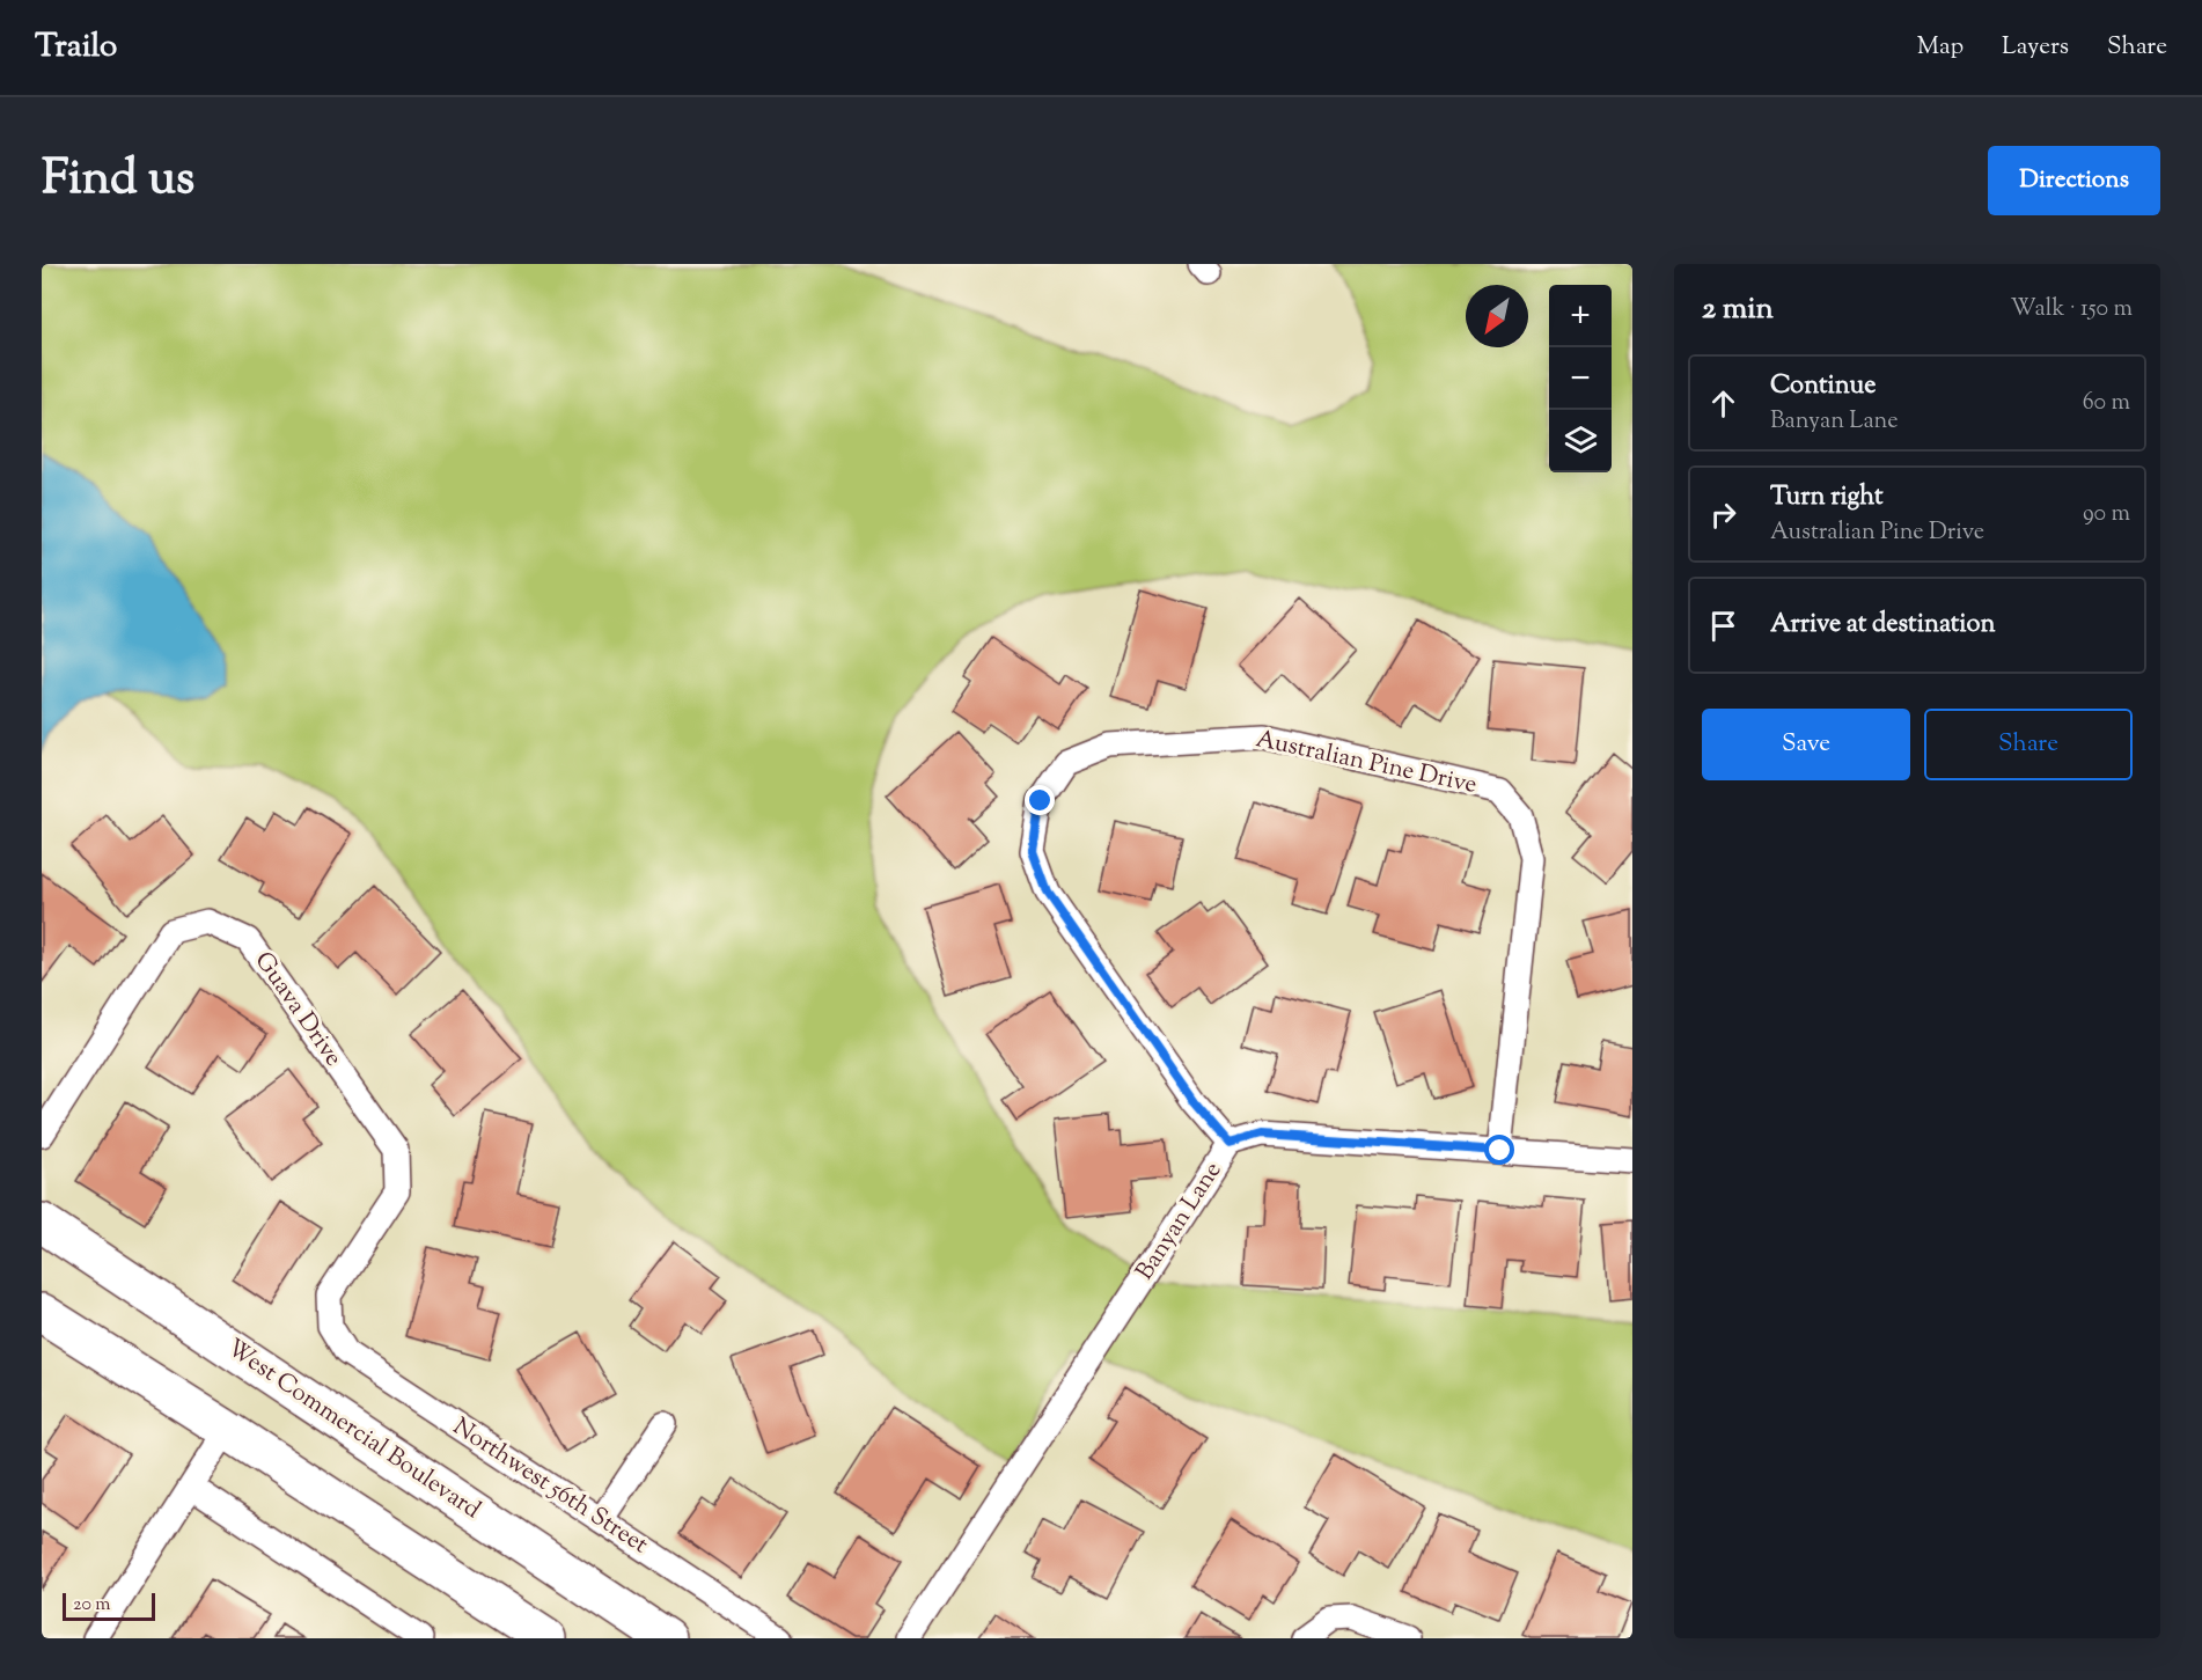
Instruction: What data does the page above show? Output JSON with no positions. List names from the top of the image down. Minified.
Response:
{"streets":{"highway":["West Commercial Boulevard"],"street":["Australian Pine Drive","Guava Drive","Banyan Lane","Northwest 56th Street"]},"crossings":[["Australian Pine Drive","Banyan Lane"],["Guava Drive","Northwest 56th Street"]],"scale_bar":"20 m","north":"bottom left","page":{"header":"Trailo","nav":["Map","Layers","Share"],"title":"Find us","buttons":["Directions",["Save","Share"]],"heading":["2 min","Walk · 150 m"],"map_buttons":["+","−"],"list":[["Continue","Banyan Lane","60 m"],["Turn right","Australian Pine Drive","90 m"],"Arrive at destination"],"scale":"20 m"}}
